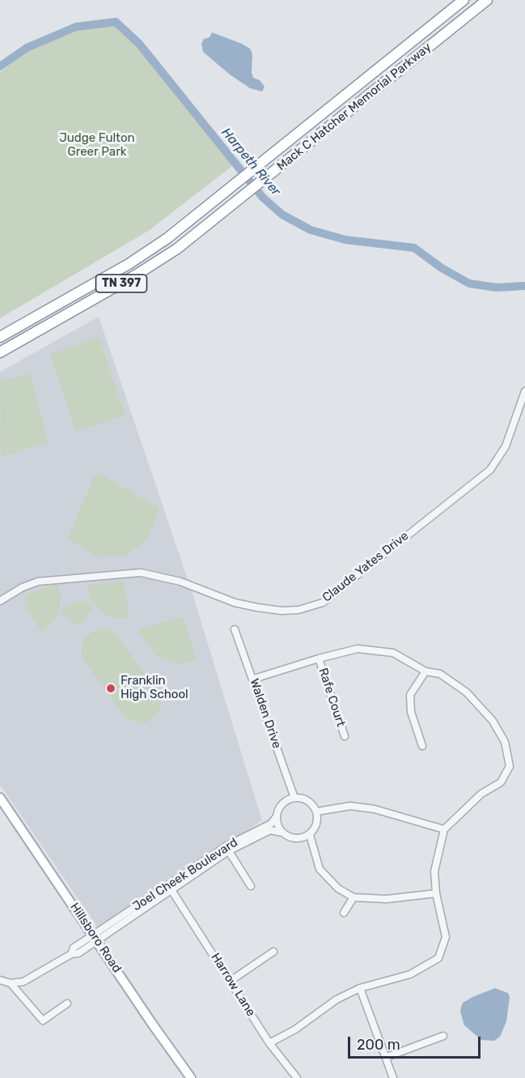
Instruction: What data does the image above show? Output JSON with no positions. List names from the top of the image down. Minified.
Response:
{"streets":{"highway":["Mack C Hatcher Memorial Parkway","TN 397"],"main road":["Hillsboro Road"],"street":["Claude Yates Drive","Rafe Court","Walden Drive","Joel Cheek Boulevard","Harrow Lane"]},"crossings":[["Walden Drive","Joel Cheek Boulevard"],["Joel Cheek Boulevard","Hillsboro Road"],["Joel Cheek Boulevard","Harrow Lane"]],"water":["Harpeth River"],"parks":["Judge Fulton Greer Park"],"places":["Franklin High School"],"scale_bar":"200 m"}
